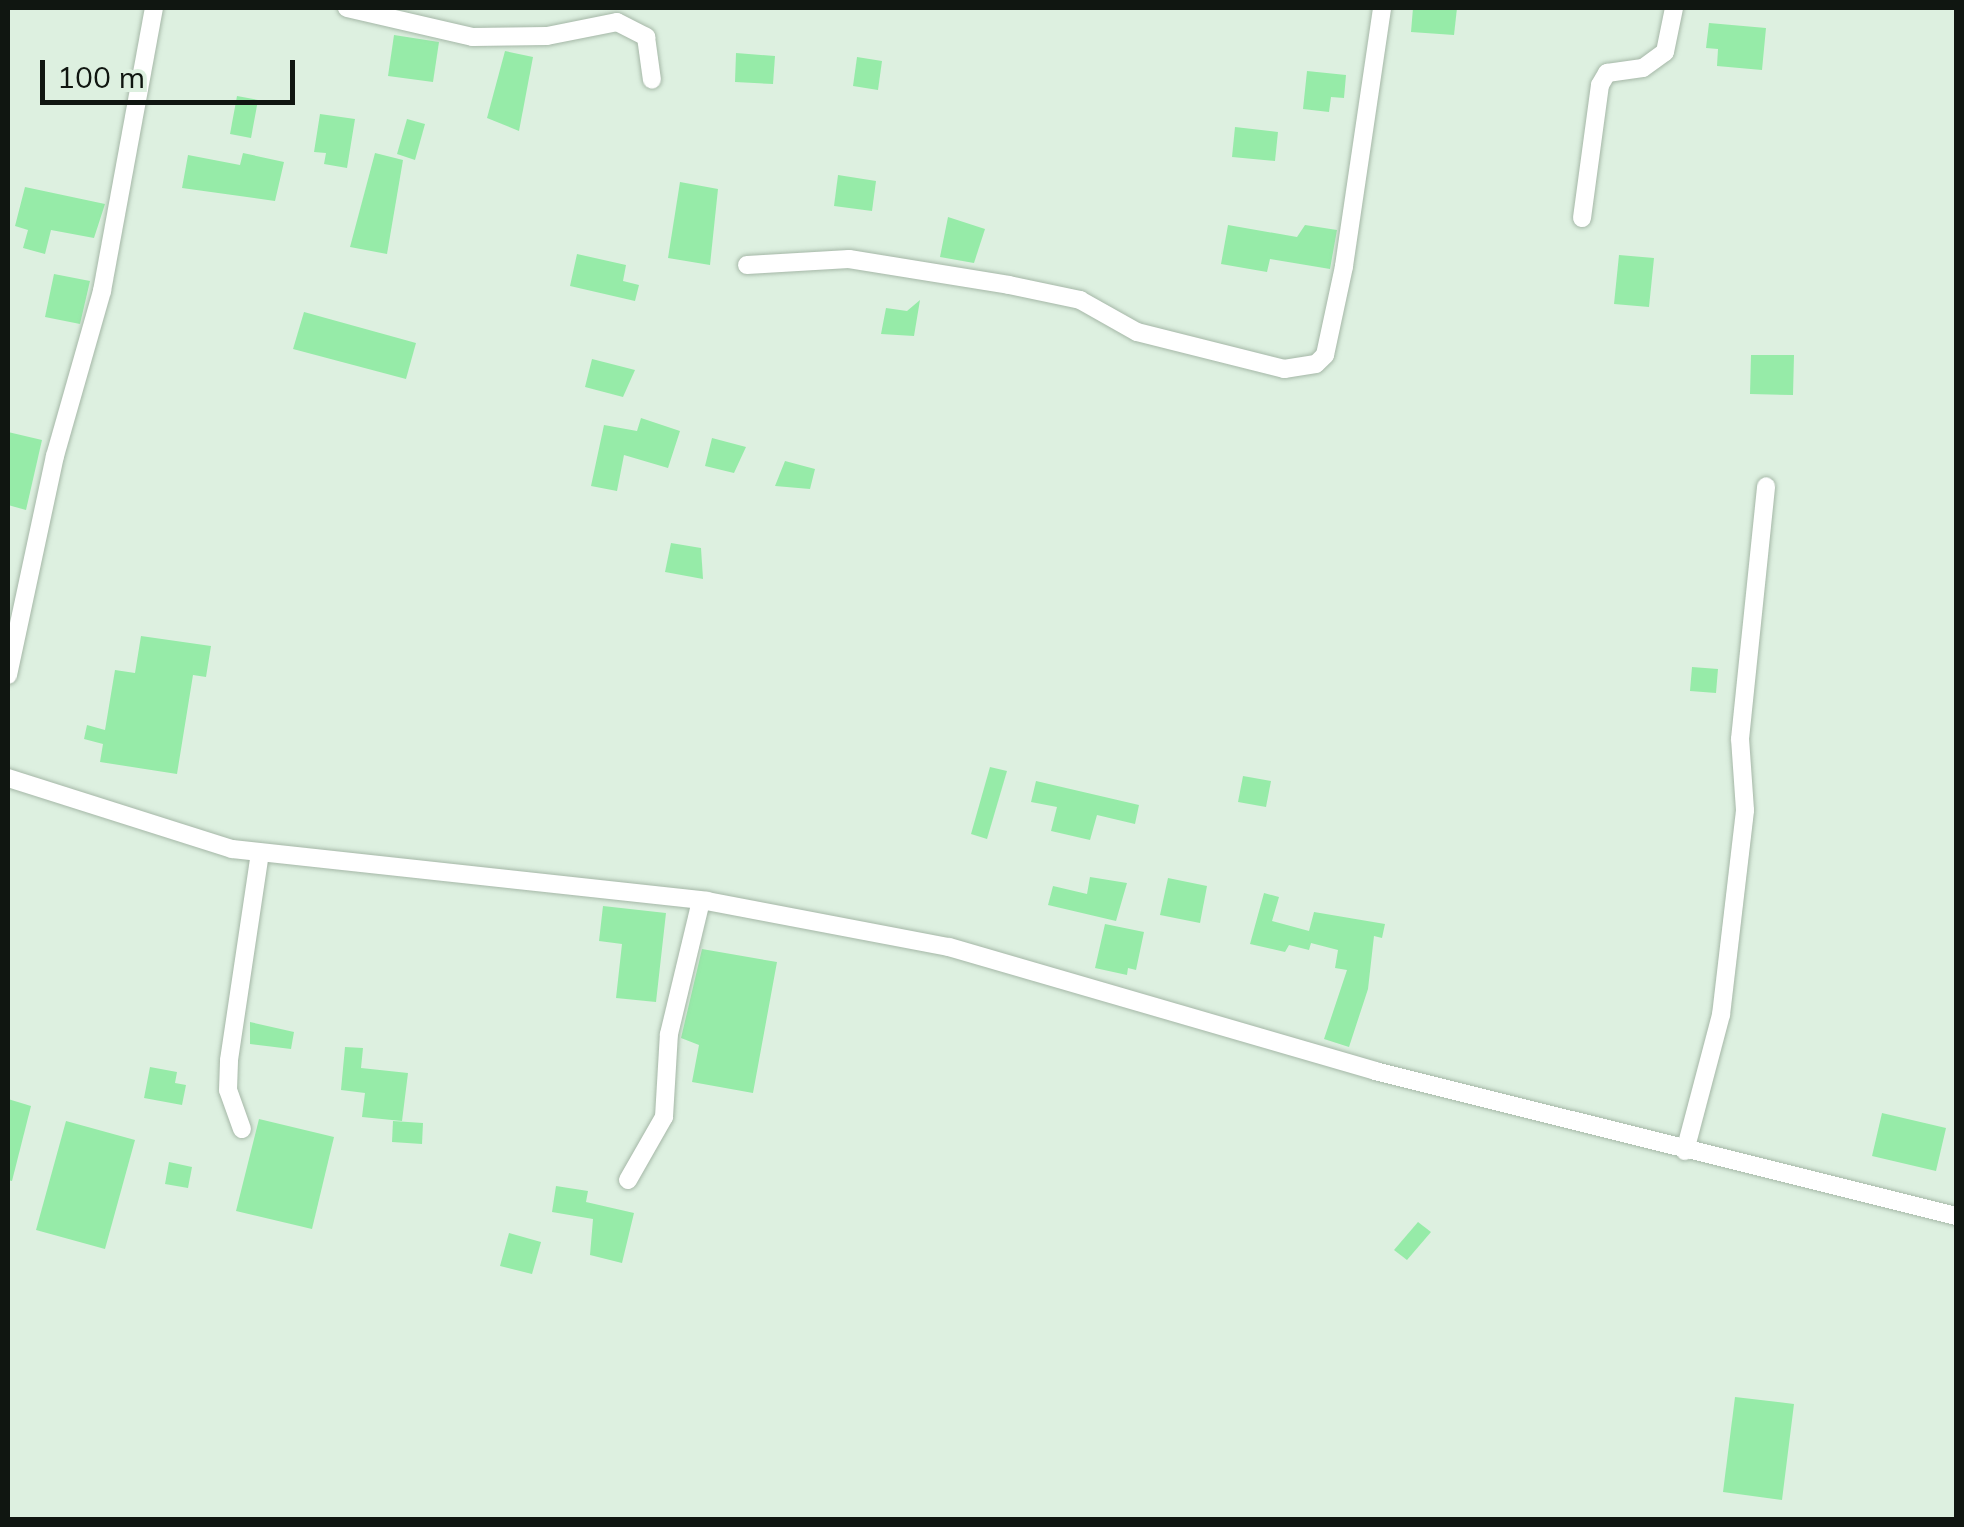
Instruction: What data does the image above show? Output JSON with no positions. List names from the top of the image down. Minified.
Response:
{"scale_bar":"100 m"}
